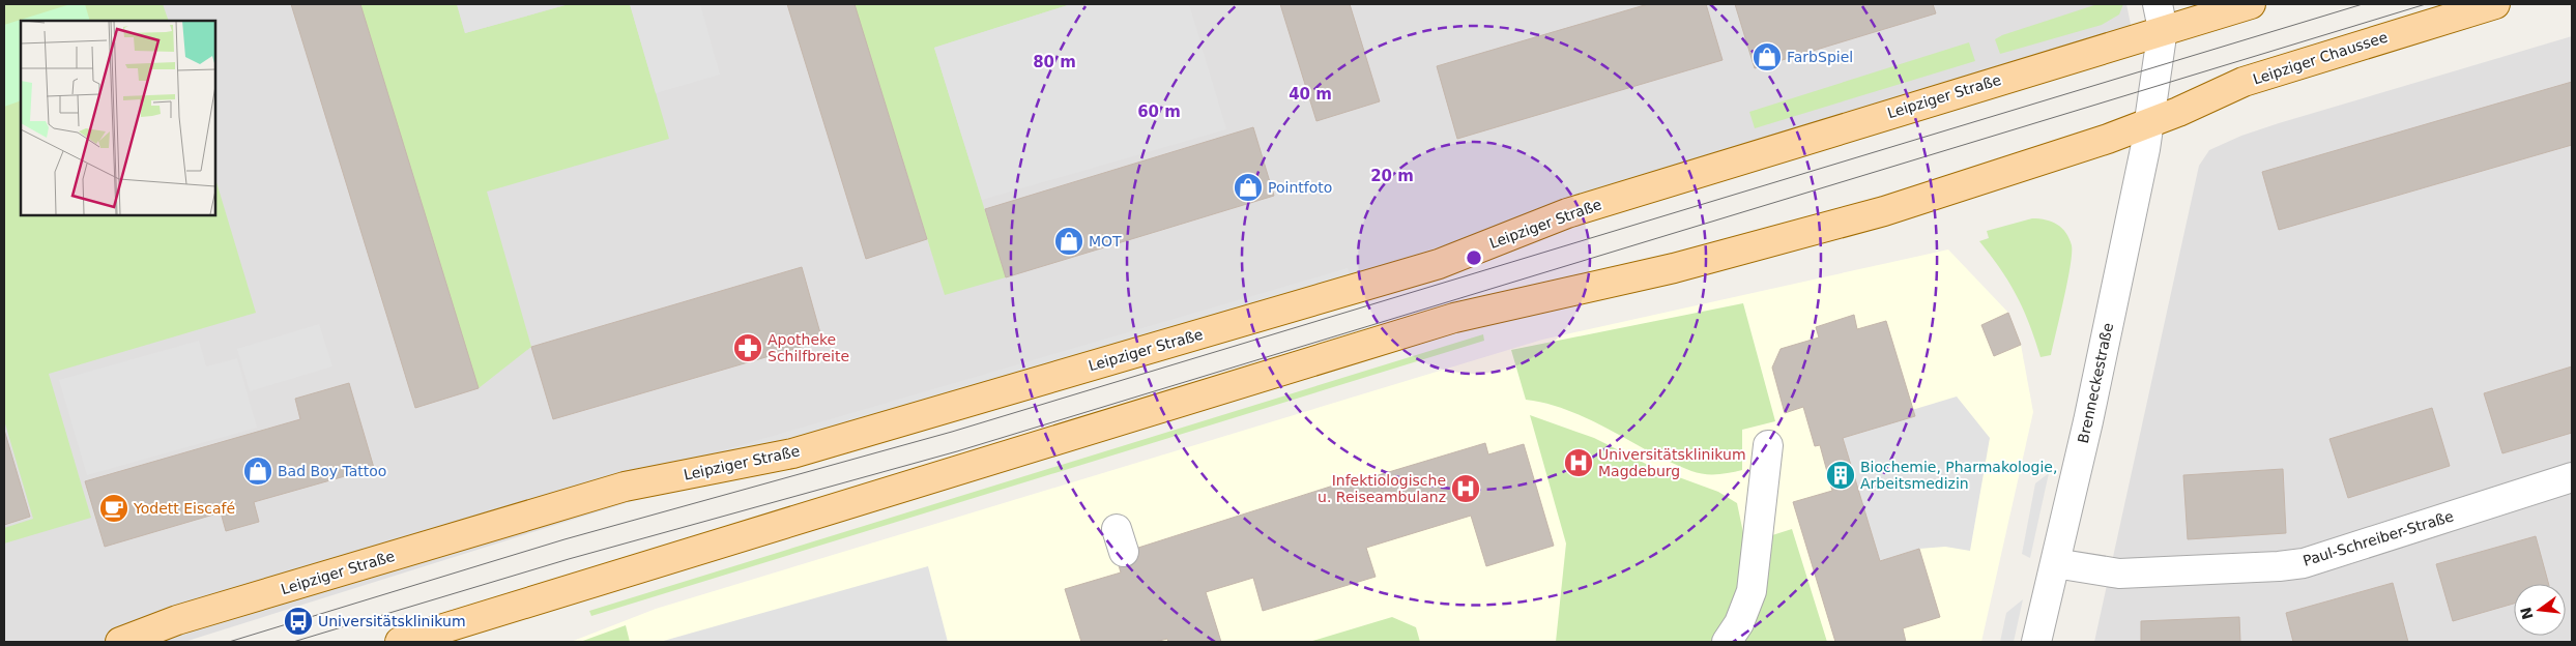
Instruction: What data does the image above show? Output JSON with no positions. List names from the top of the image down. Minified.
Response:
{"streets":{"main road":["Leipziger Chaussee","Leipziger Straße"],"street":["Brenneckestraße","Paul-Schreiber-Straße"]},"crossings":[["Leipziger Chaussee","Brenneckestraße"],["Leipziger Straße","Brenneckestraße"],["Brenneckestraße","Paul-Schreiber-Straße"]],"places":{"shop":["FarbSpiel","Pointfoto","MOT","Bad Boy Tattoo"],"pharmacy":["Apotheke Schilfbreite"],"hospital":["Universitätsklinikum Magdeburg","Infektiologische u. Reiseambulanz"],"building":["Biochemie, Pharmakologie, Arbeitsmedizin"],"cafe":["Yodett Eiscafé"],"bus stop":["Universitätsklinikum"]},"north":"left","rings":["80 m","40 m","60 m","20 m"]}
